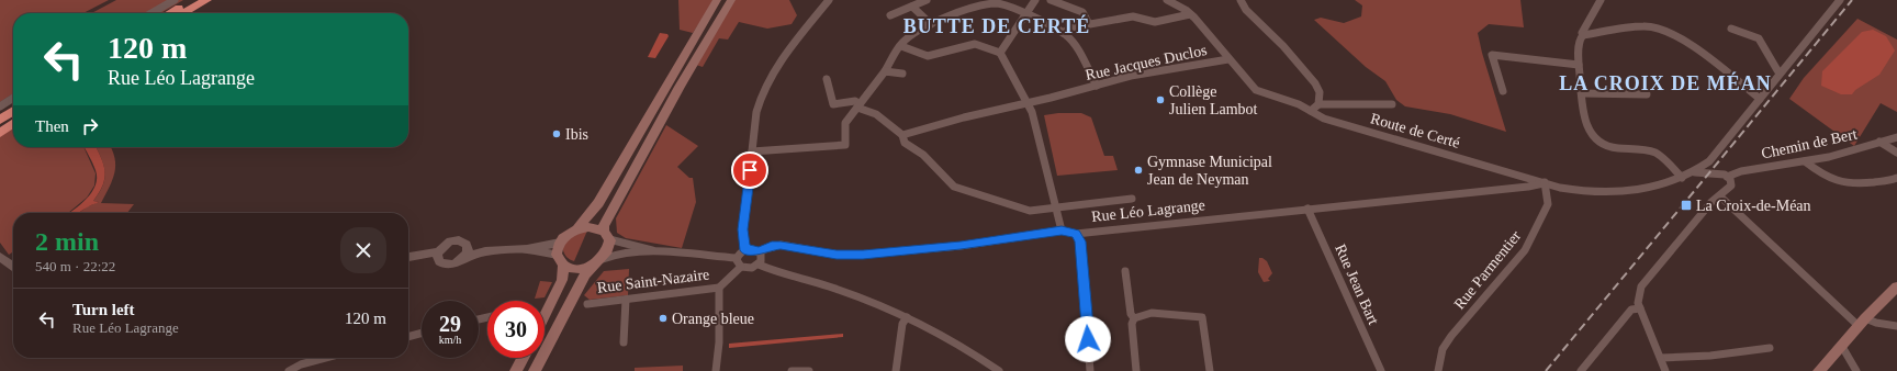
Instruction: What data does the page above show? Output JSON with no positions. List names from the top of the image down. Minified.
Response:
{"streets":{"street":["Rue Jacques Duclos","Route de Certé","Chemin de Bert","Rue Léo Lagrange","Rue Parmentier","Rue Saint-Nazaire","Rue Jean Bart"]},"crossings":[["Rue Jacques Duclos","Route de Certé"],["Route de Certé","Chemin de Bert"],["Route de Certé","Rue Léo Lagrange"],["Route de Certé","Rue Parmentier"],["Rue Léo Lagrange","Rue Parmentier"],["Rue Léo Lagrange","Rue Saint-Nazaire"],["Rue Léo Lagrange","Rue Jean Bart"]],"districts":["BUTTE DE CERTÉ","LA CROIX DE MÉAN"],"places":{"other":["Collège Julien Lambot","Ibis","Gymnase Municipal Jean de Neyman","Orange bleue"],"transit":["La Croix-de-Méan"]},"page":{"turn":["120 m","Rue Léo Lagrange"],"then":"Then","heading":["2 min","540 m · 22:22"],"list":[{"name":"Turn left","note":"Rue Léo Lagrange","value":"120 m"}],"speed":"29 km/h","limit":"30"}}
